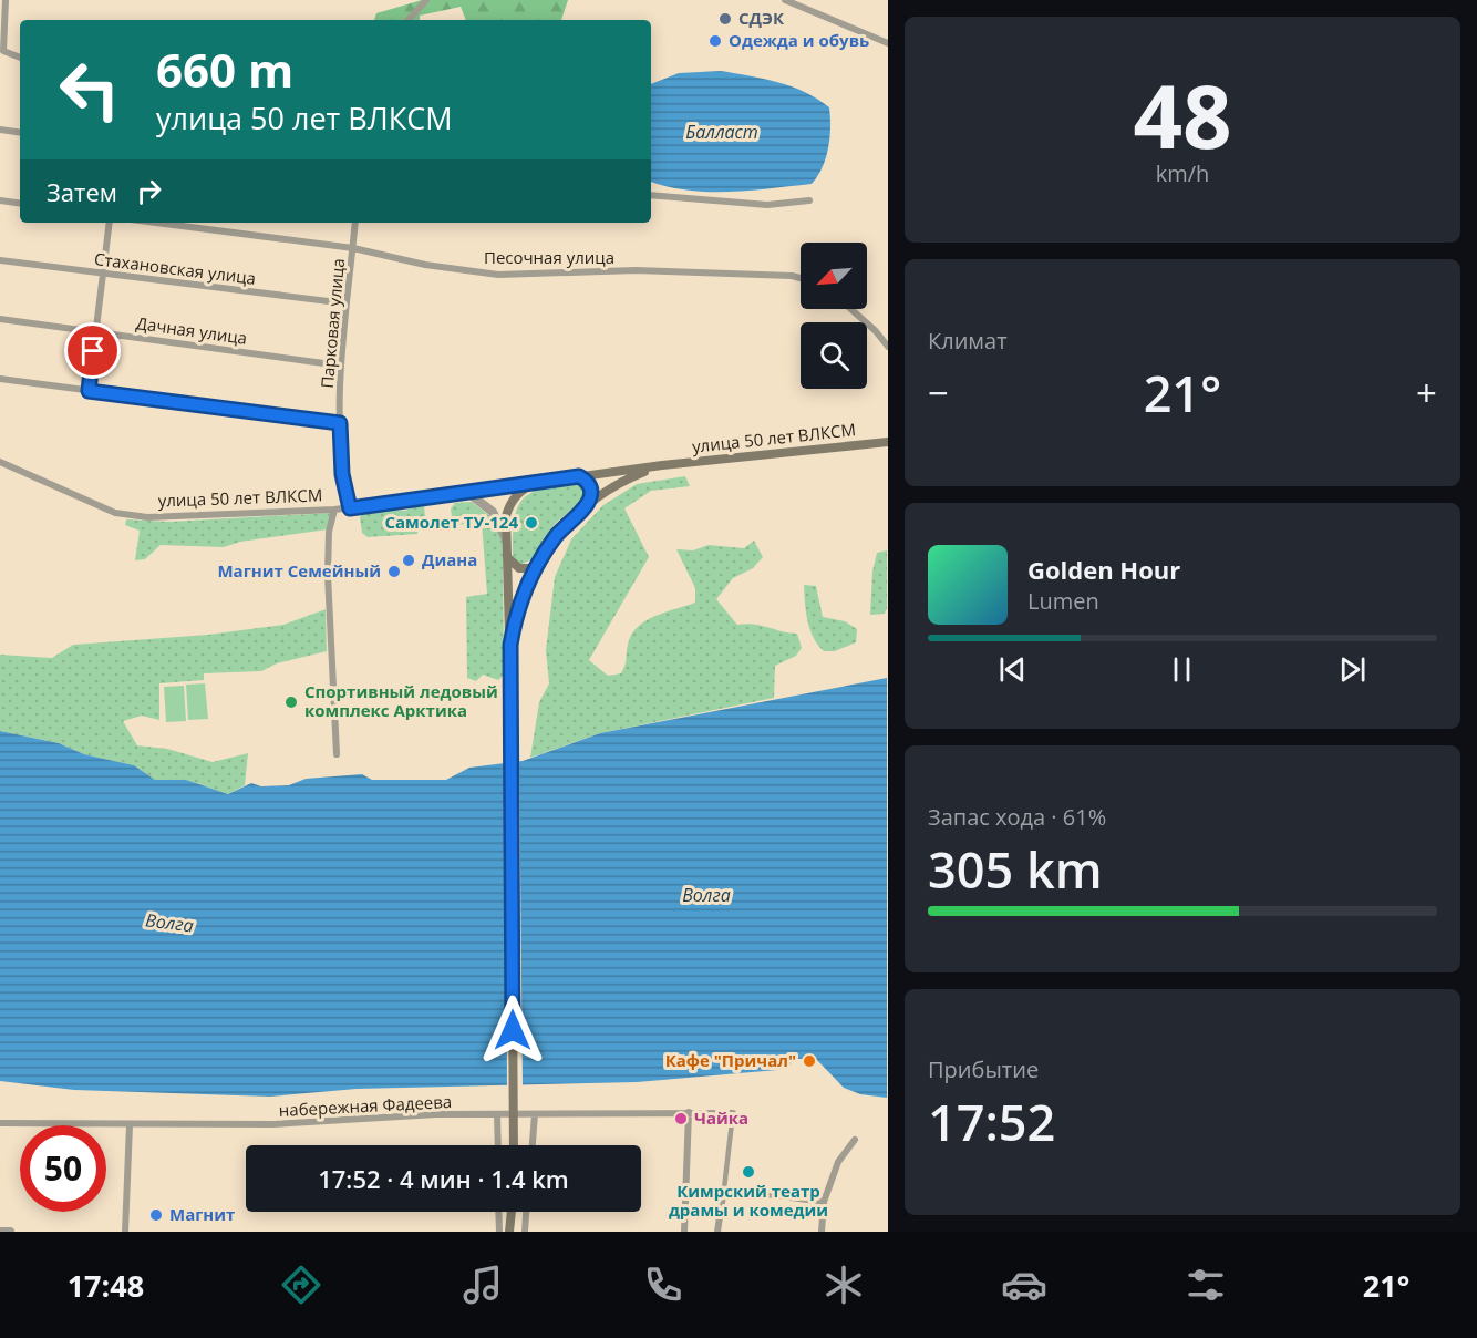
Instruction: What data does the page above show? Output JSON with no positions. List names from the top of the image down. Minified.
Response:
{"streets":{"main road":["улица 50 лет ВЛКСМ"],"street":["Песочная улица","Стахановская улица","Парковая улица","Дачная улица","набережная Фадеева"]},"crossings":[["Песочная улица","Парковая улица"],["Стахановская улица","Парковая улица"],["Парковая улица","Дачная улица"],["Парковая улица","улица 50 лет ВЛКСМ"]],"water":["Балласт","Волга"],"places":["СДЭК","Одежда и обувь","Самолет ТУ-124","Диана","Магнит Семейный","Спортивный ледовый комплекс Арктика","Кафе \"Причал\"","Чайка","Кимрский театр драмы и комедии","Магнит"],"north":"bottom left","page":{"tile":[["48","km/h"],"Климат",["Запас хода · 61%","305 km"],["Прибытие","17:52"]],"turn":["660 m","улица 50 лет ВЛКСМ"],"then":"Затем","heat":["−","21°","+"],"song":["Golden Hour","Lumen"],"limit":"50","trip":"17:52 · 4 мин · 1.4 km","tabs":["17:48","21°"]}}
